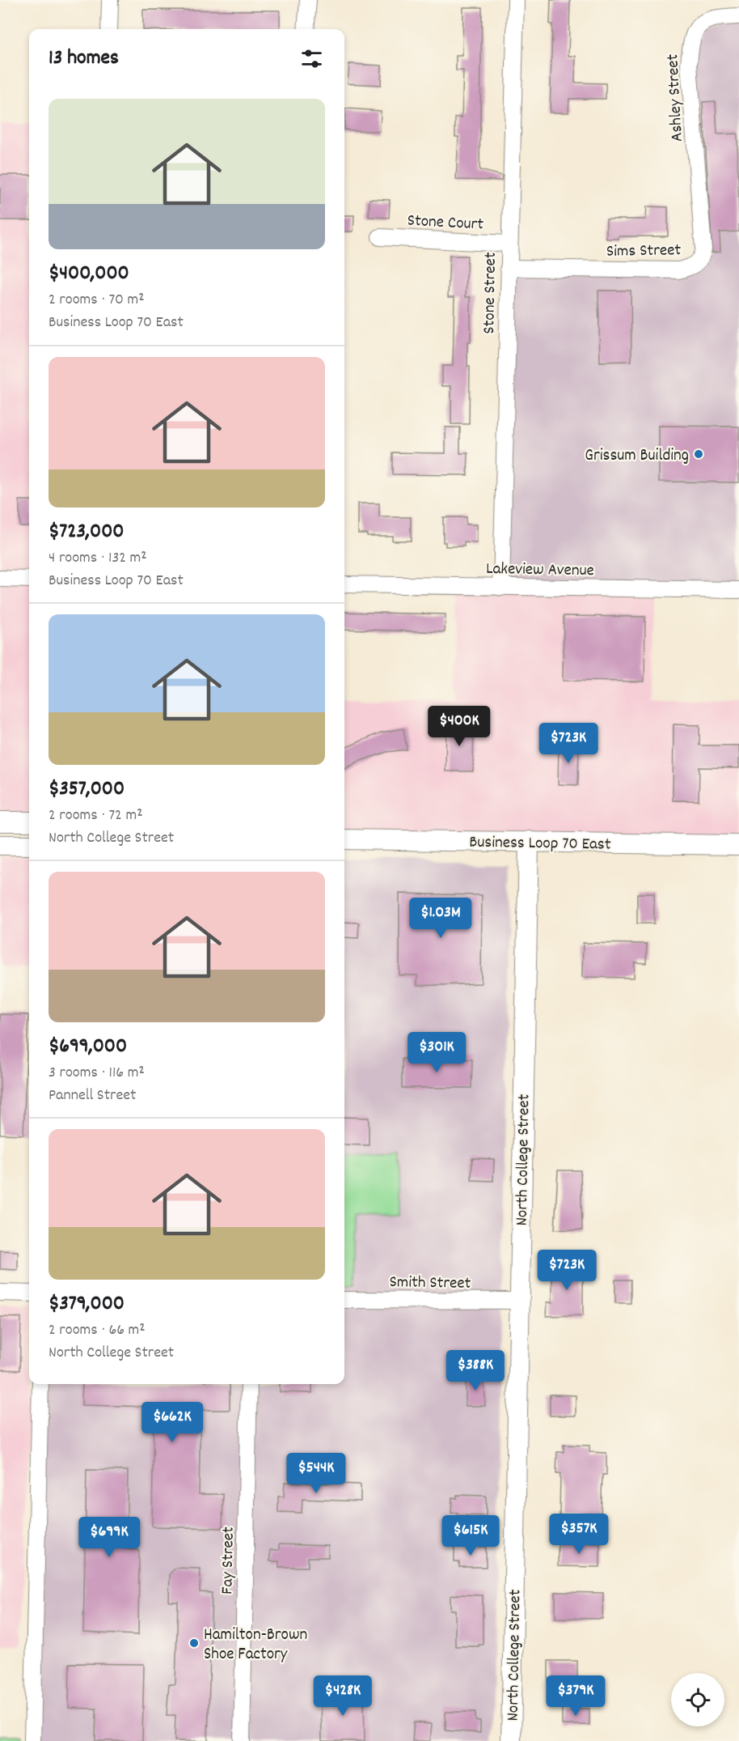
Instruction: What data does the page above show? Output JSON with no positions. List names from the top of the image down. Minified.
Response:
{"streets":{"main road":["Business Loop 70 East","North College Street"],"street":["Ashley Street","Stone Court","Sims Street","Stone Street","Lakeview Avenue","Smith Street","Fay Street"]},"crossings":[["Ashley Street","Sims Street"],["Stone Court","Stone Street"],["Sims Street","Stone Street"],["Stone Street","Lakeview Avenue"],["Business Loop 70 East","North College Street"],["North College Street","Smith Street"]],"places":["Grissum Building","Hamilton-Brown Shoe Factory"],"page":{"heading":"13 homes","list":[{"name":"$400,000","note":"2 rooms · 70 m² · Business Loop 70 East"},{"name":"$723,000","note":"4 rooms · 132 m² · Business Loop 70 East"},{"name":"$357,000","note":"2 rooms · 72 m² · North College Street"},{"name":"$699,000","note":"3 rooms · 116 m² · Pannell Street"},{"name":"$379,000","note":"2 rooms · 66 m² · North College Street"}],"price":["$400K","$723K","$1.03M","$301K","$723K","$388K","$662K","$544K","$357K","$615K","$699K","$428K","$379K"]}}
